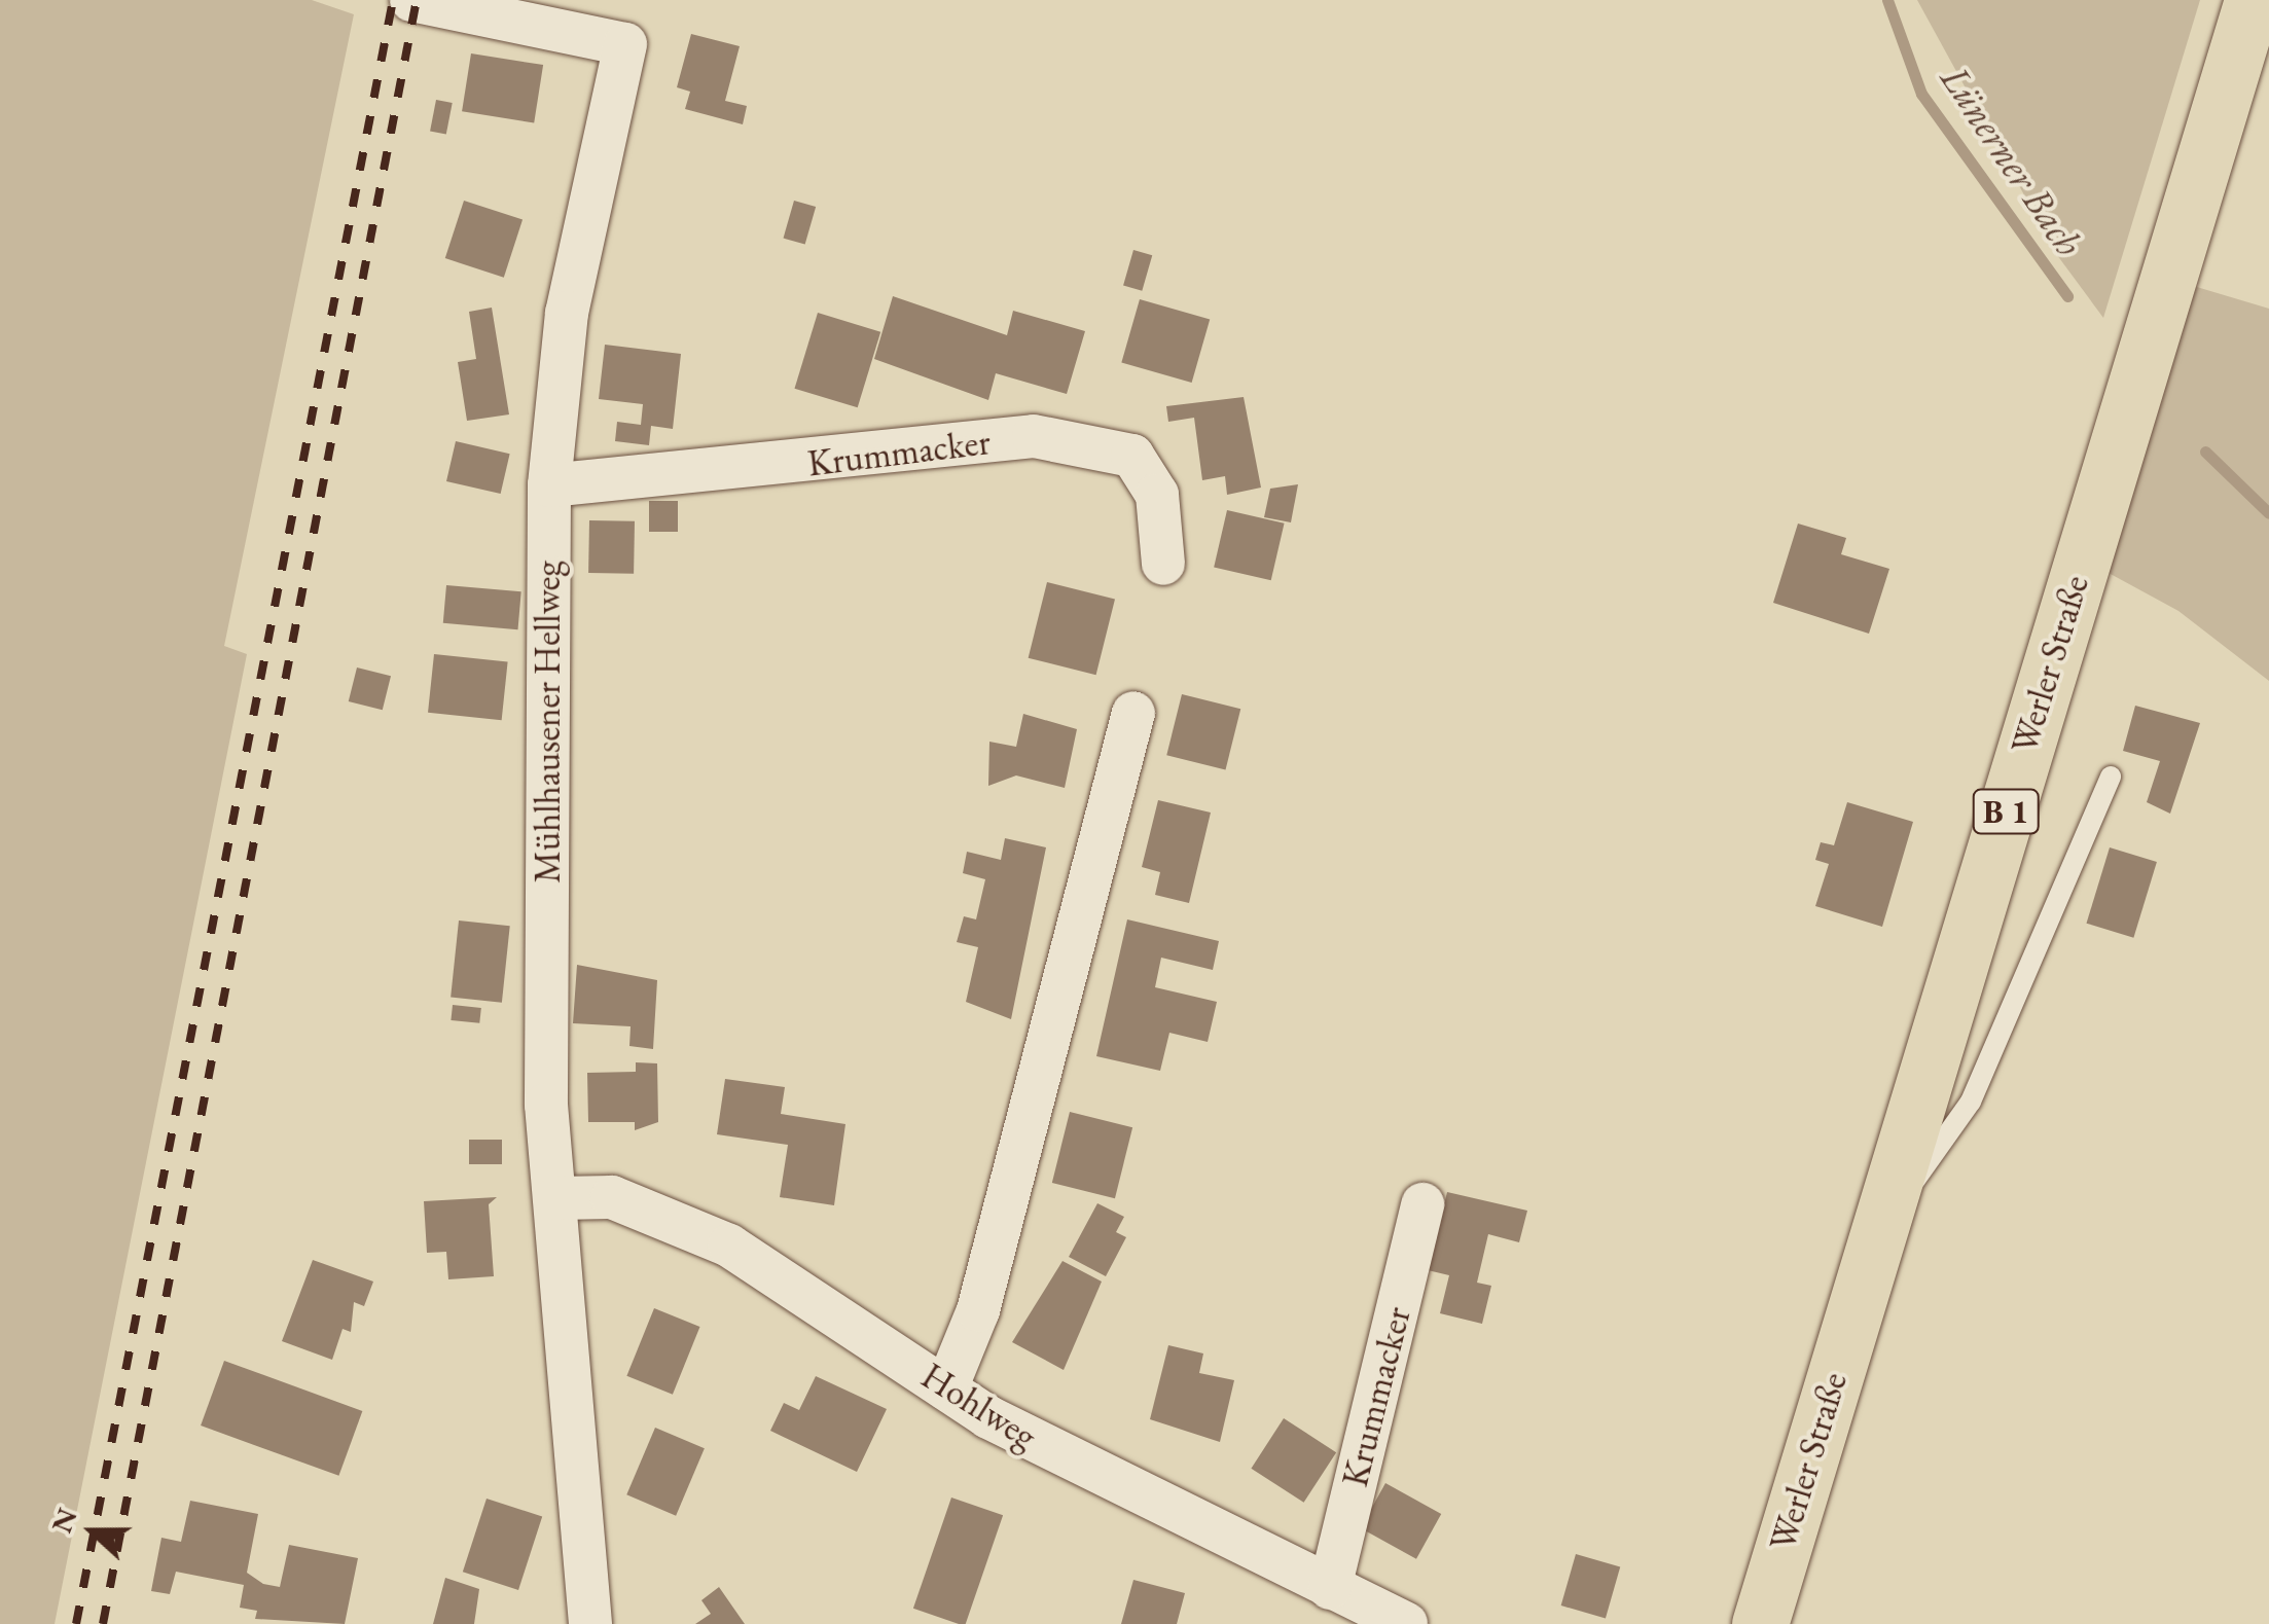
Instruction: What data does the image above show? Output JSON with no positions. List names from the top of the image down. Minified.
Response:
{"streets":{"main road":["Werler Straße","B 1"],"street":["Krummacker","Mühlhausener Hellweg","Hohlweg"]},"crossings":[["Krummacker","Mühlhausener Hellweg"],["Krummacker","Hohlweg"],["Mühlhausener Hellweg","Hohlweg"]],"water":["Lünerner Bach"],"north":"left"}
